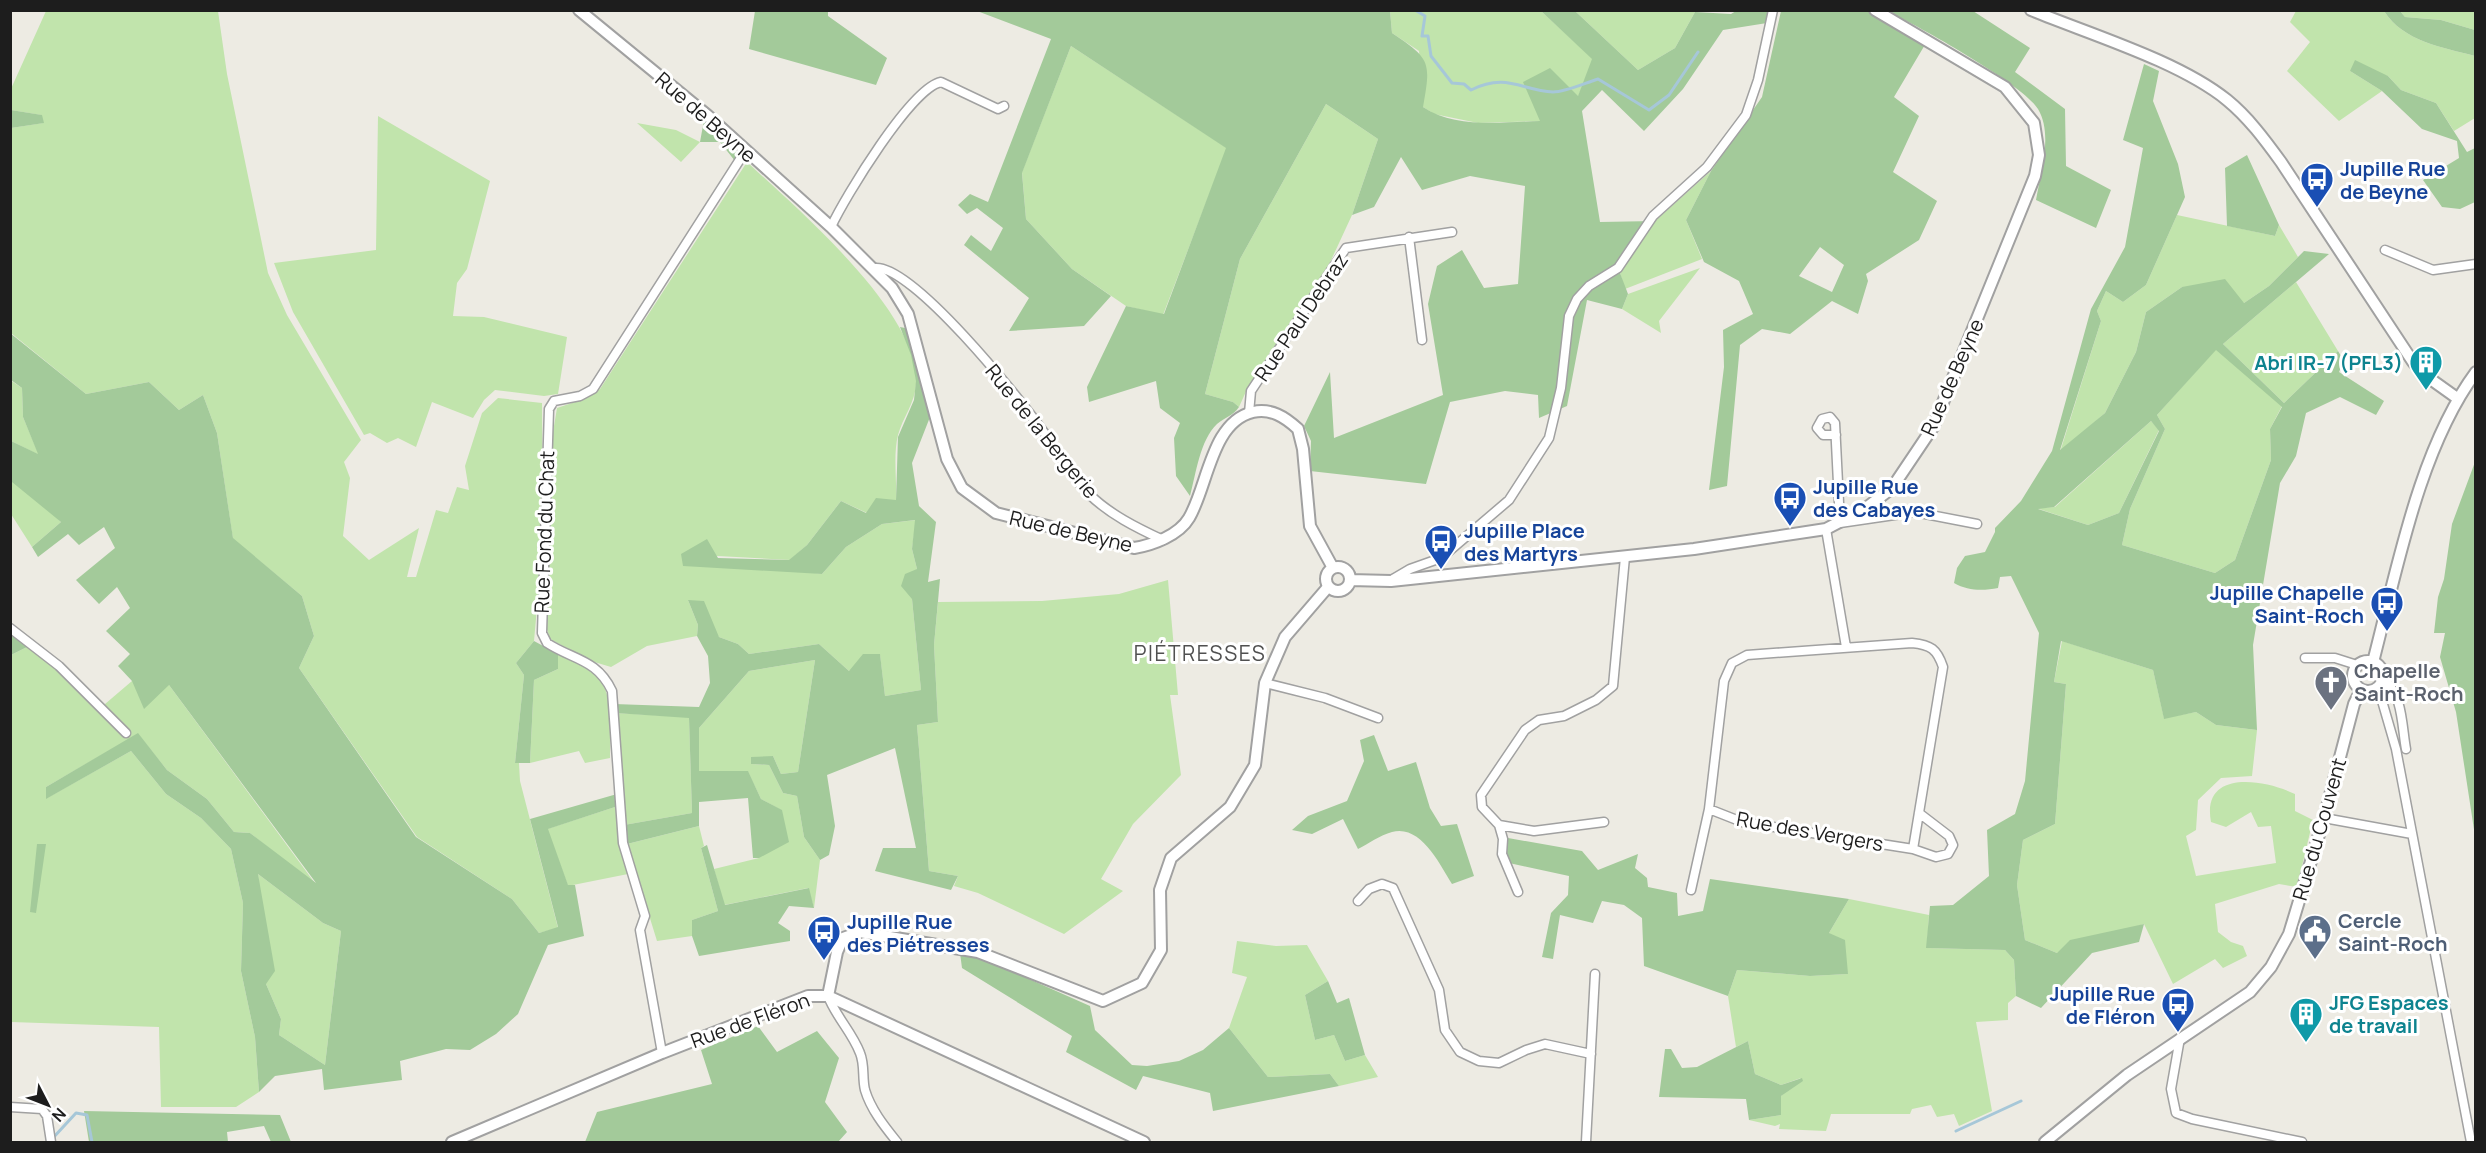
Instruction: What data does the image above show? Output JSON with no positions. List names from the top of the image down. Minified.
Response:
{"streets":{"street":["Rue de Beyne","Rue Paul Debraz","Rue de la Bergerie","Rue Fond du Chat","Rue du Couvent","Rue des Vergers","Rue de Fléron"]},"crossings":[["Rue de Beyne","Rue Paul Debraz"],["Rue de Beyne","Rue de la Bergerie"],["Rue de Beyne","Rue Fond du Chat"],["Rue Fond du Chat","Rue de Fléron"]],"districts":["PIÉTRESSES"],"places":{"bus stop":["Jupille Rue de Beyne","Jupille Rue des Cabayes","Jupille Place des Martyrs","Jupille Chapelle Saint-Roch","Jupille Rue des Piétresses","Jupille Rue de Fléron"],"building":["Abri IR-7 (PFL3)","JFG Espaces de travail"],"church":["Chapelle Saint-Roch"],"public building":["Cercle Saint-Roch"]},"north":"bottom right"}
